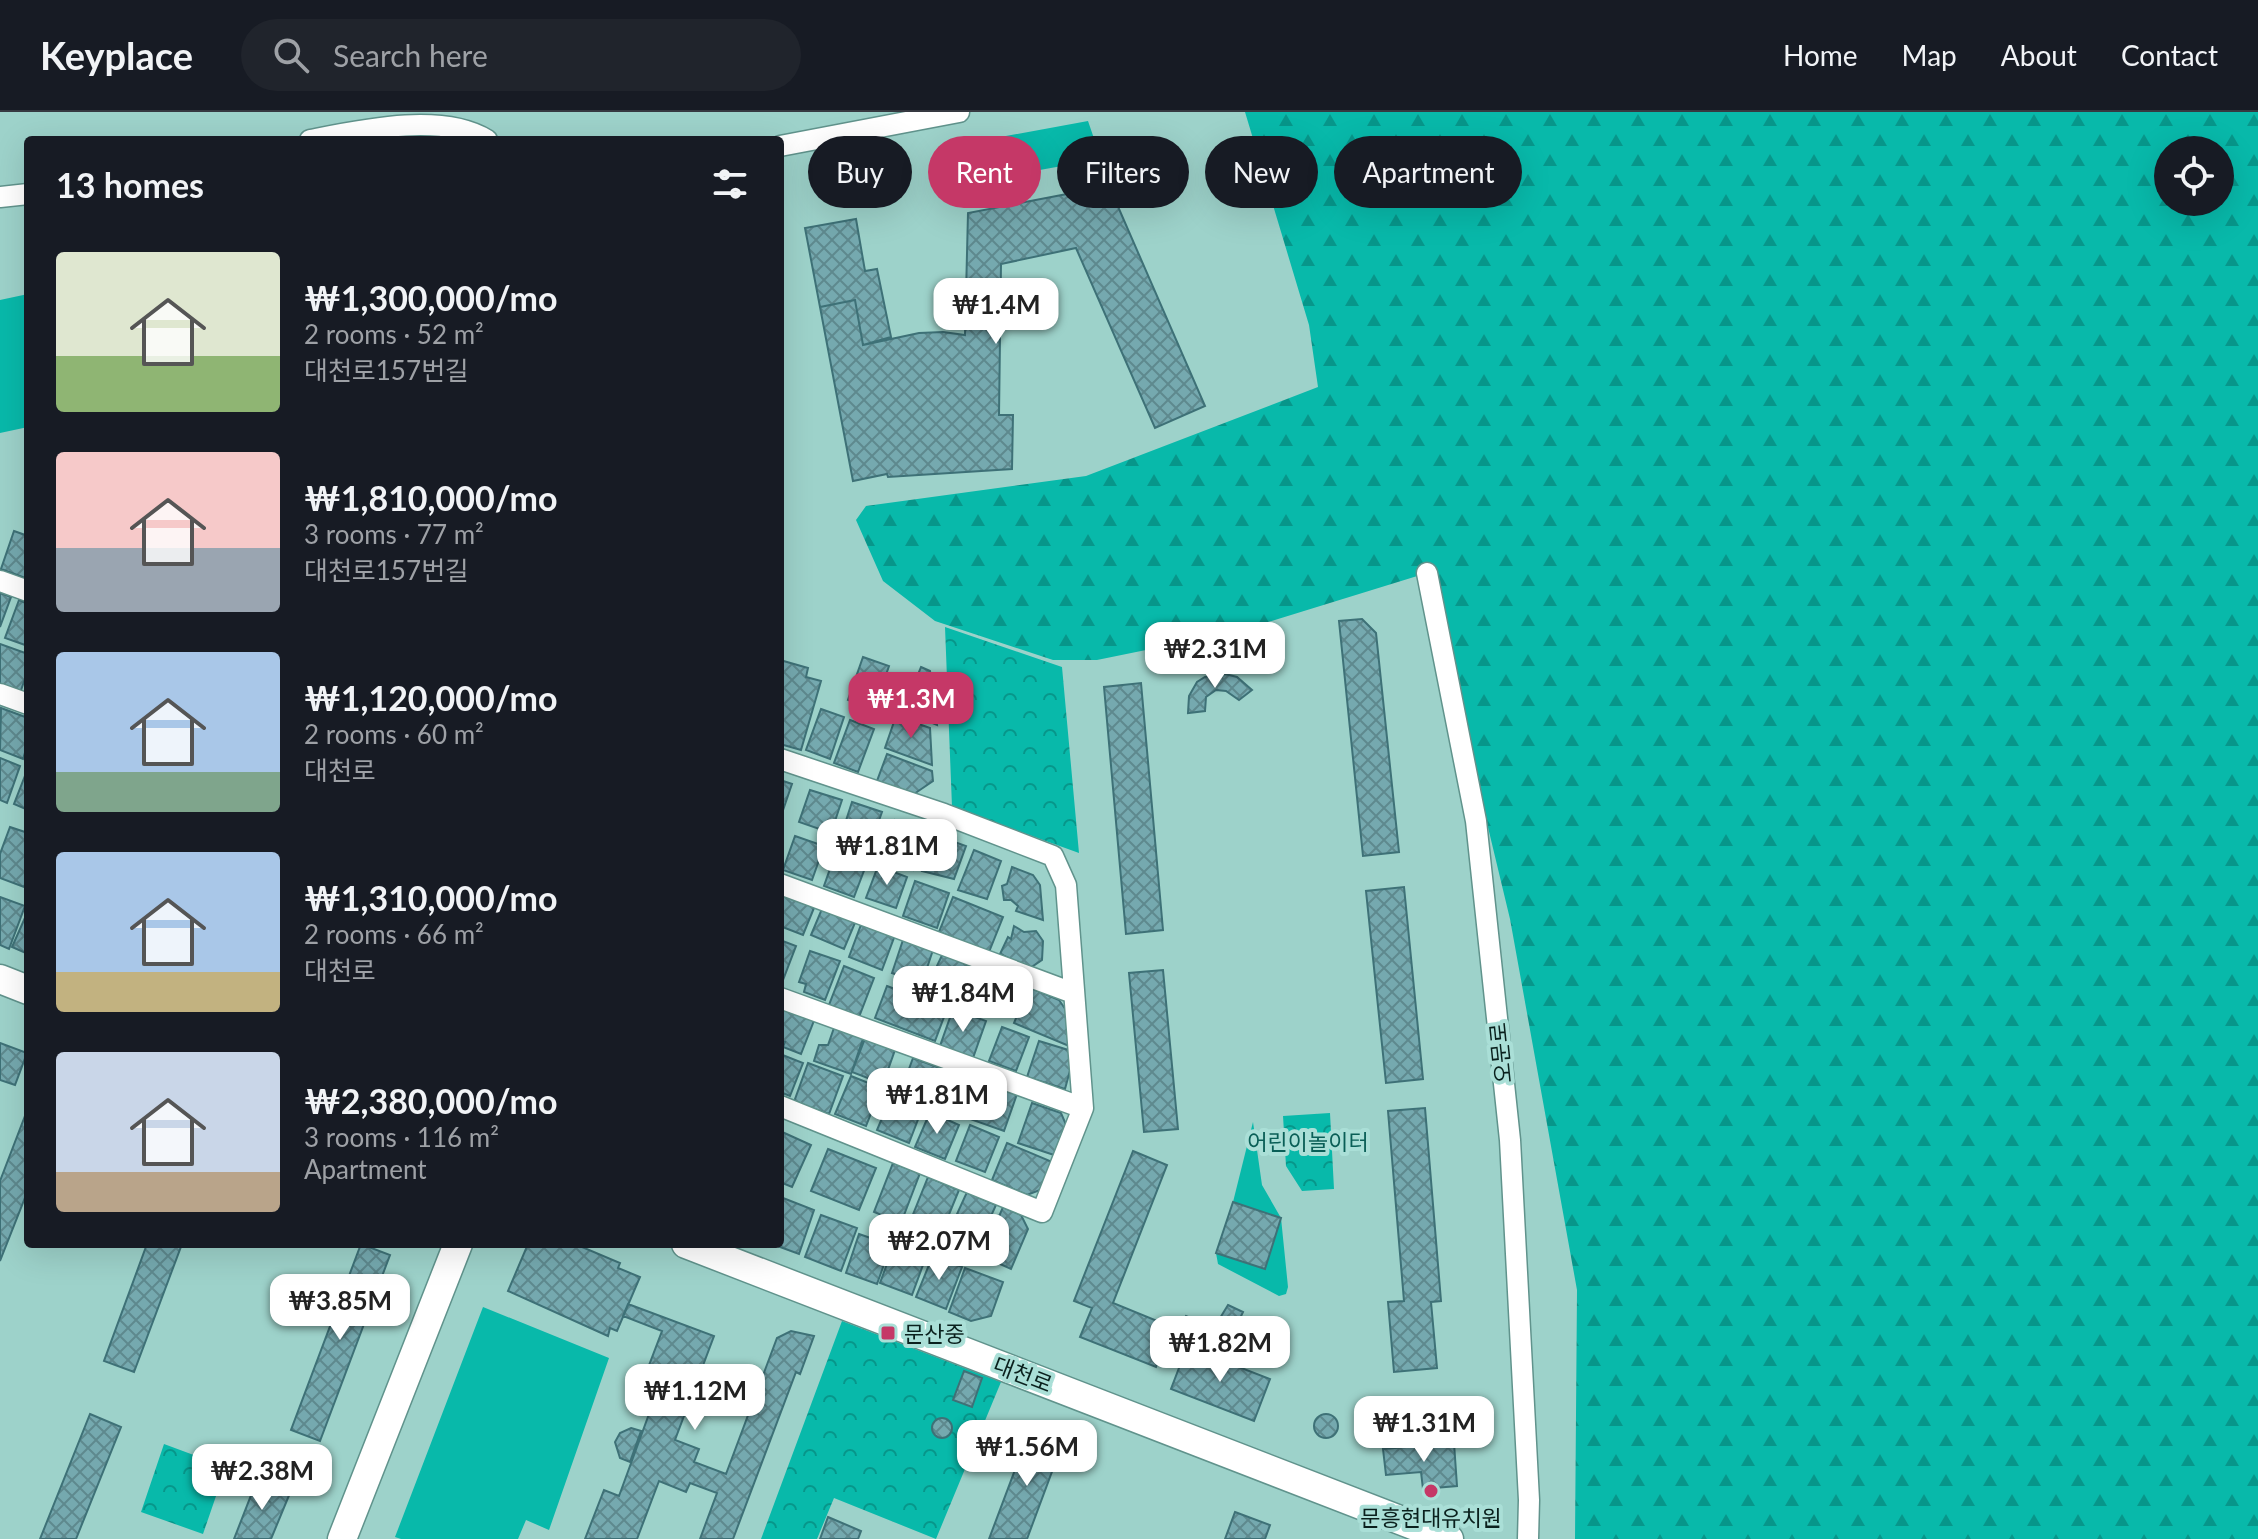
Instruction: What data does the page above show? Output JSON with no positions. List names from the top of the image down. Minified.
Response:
{"streets":{"street":["오문로","대천로"]},"parks":["어린이놀이터"],"places":{"transit":["문산중"],"other":["문흥현대유치원"]},"page":{"header":"Keyplace","search":"Search here","nav":["Home","Map","About","Contact"],"chip":["Buy","Rent","Filters","New","Apartment"],"heading":"13 homes","list":[{"name":"₩1,300,000/mo","note":"2 rooms · 52 m² · 대천로157번길"},{"name":"₩1,810,000/mo","note":"3 rooms · 77 m² · 대천로157번길"},{"name":"₩1,120,000/mo","note":"2 rooms · 60 m² · 대천로"},{"name":"₩1,310,000/mo","note":"2 rooms · 66 m² · 대천로"},{"name":"₩2,380,000/mo","note":"3 rooms · 116 m² · Apartment"}],"price":["₩1.4M","₩2.31M","₩1.3M","₩1.81M","₩1.84M","₩1.81M","₩2.07M","₩3.85M","₩1.82M","₩1.12M","₩1.31M","₩1.56M","₩2.38M"]}}
